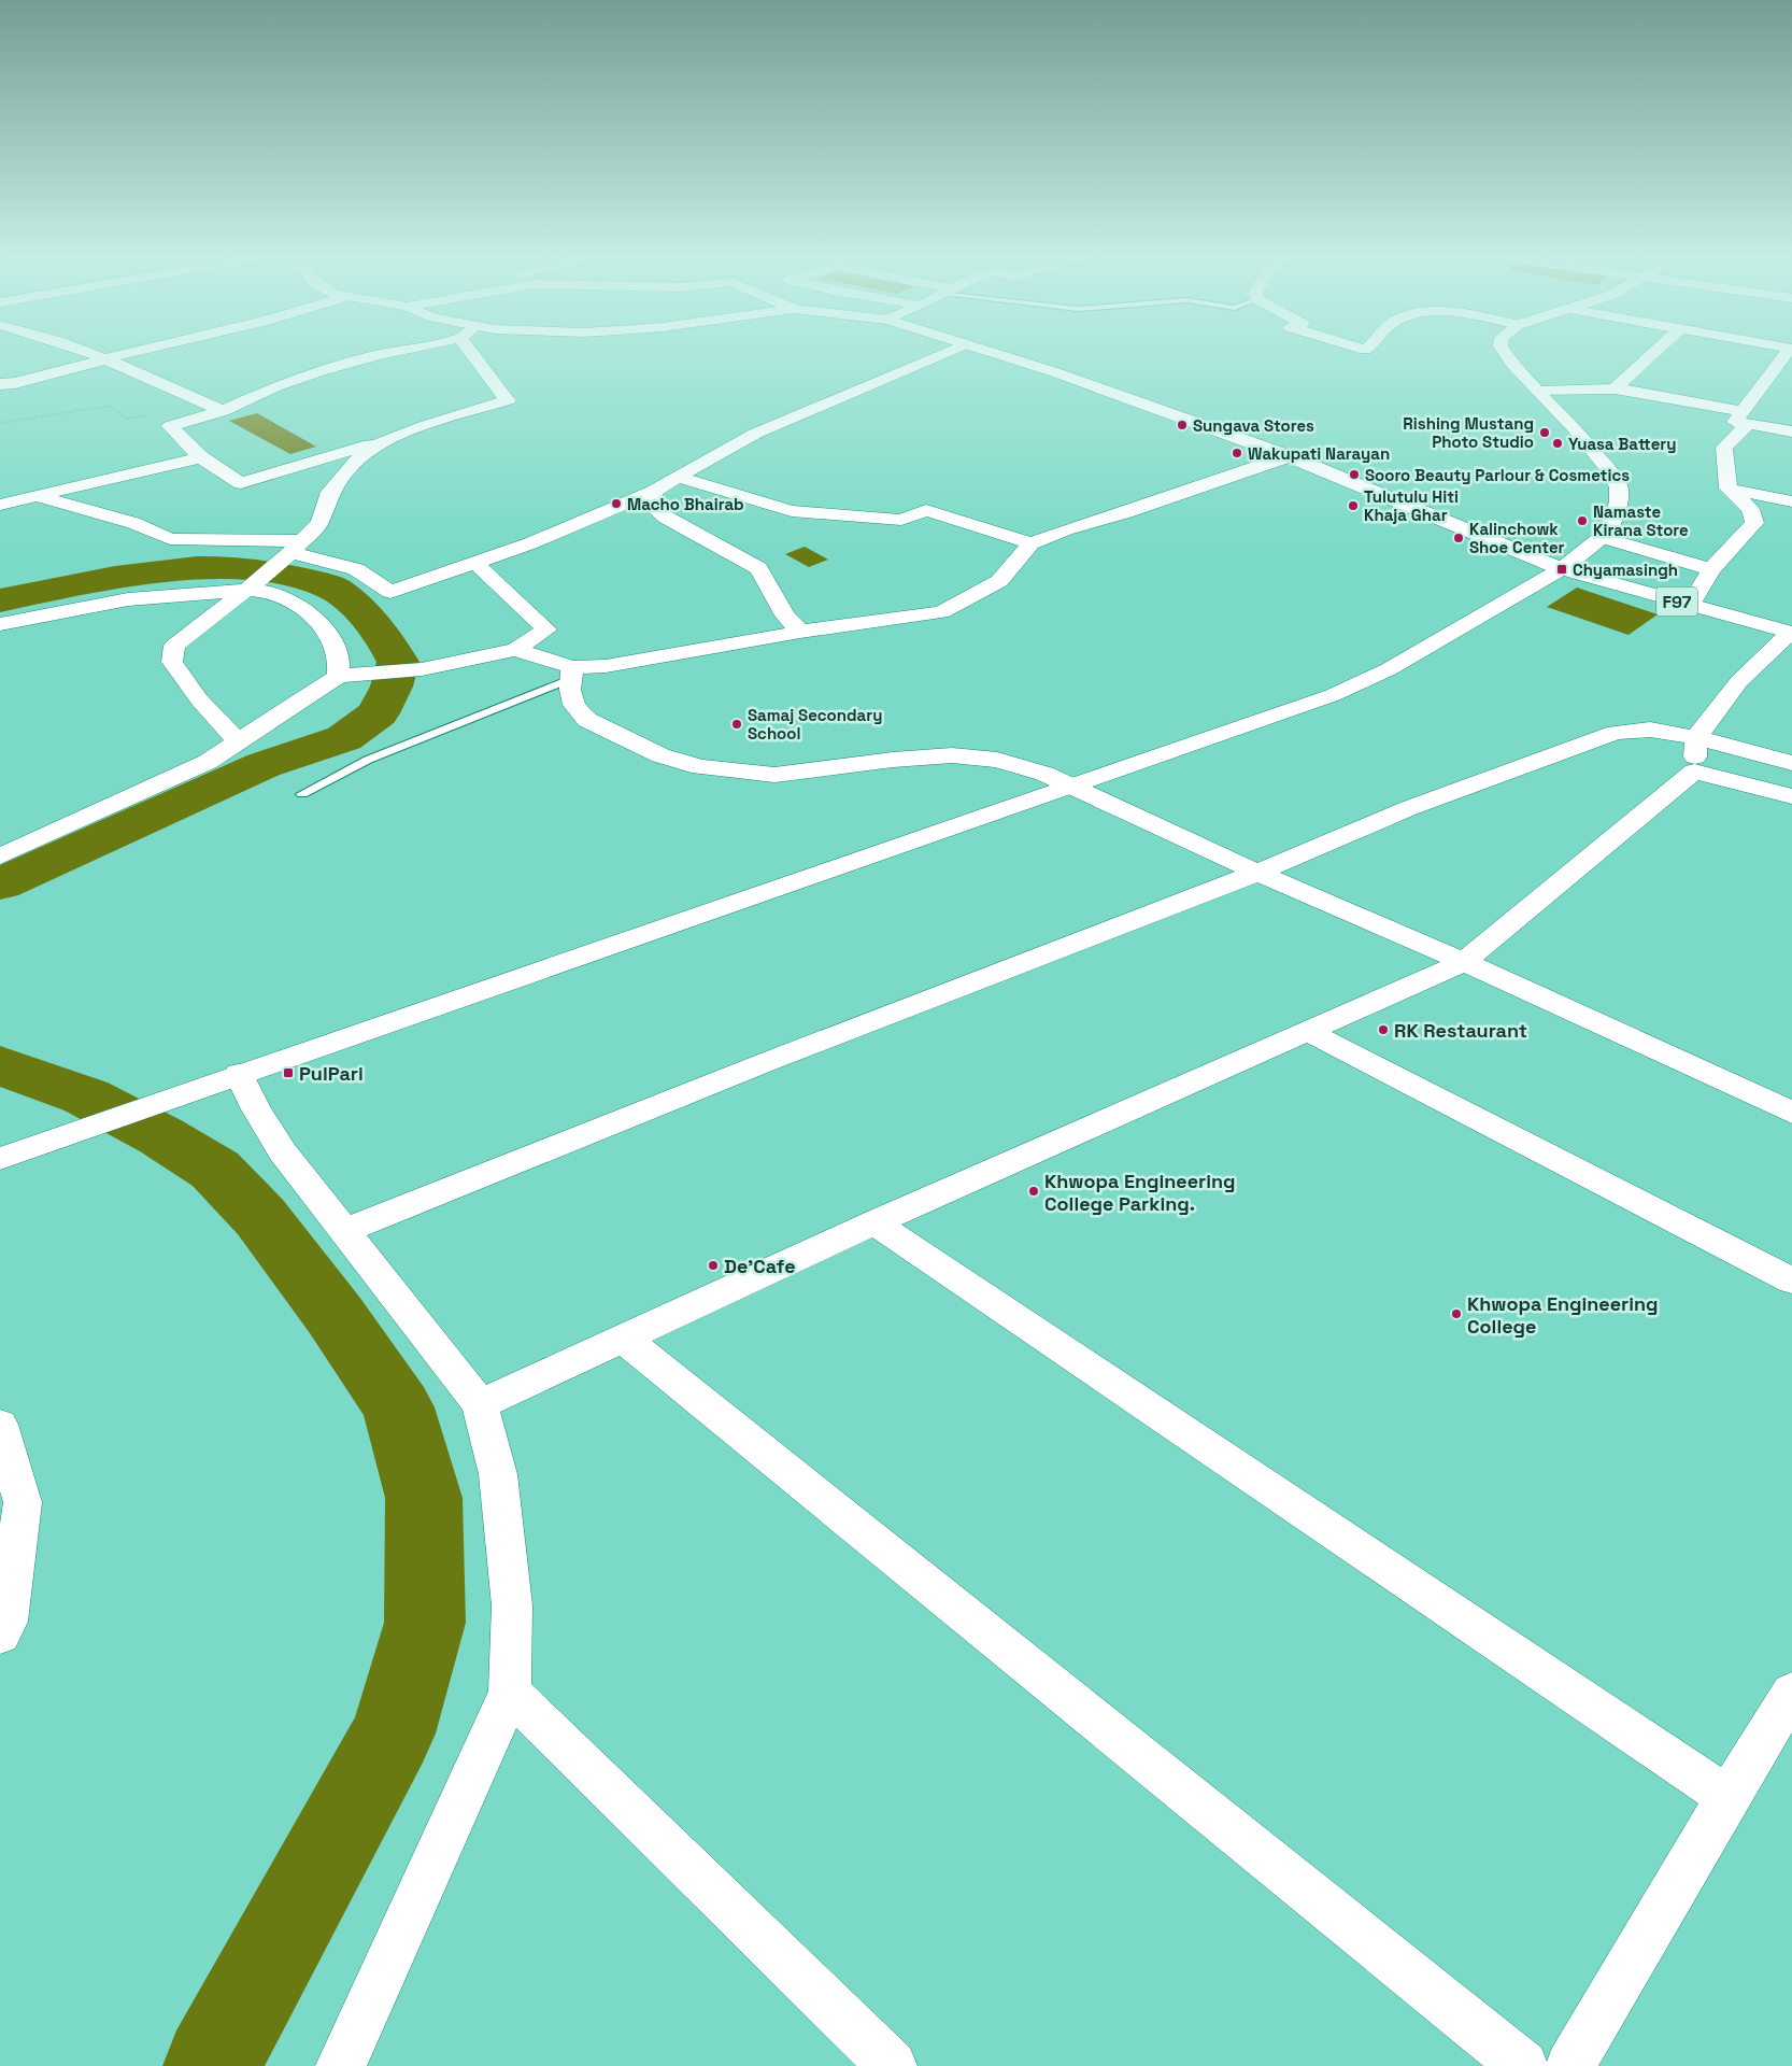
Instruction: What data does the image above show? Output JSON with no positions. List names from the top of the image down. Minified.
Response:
{"streets":{"street":["F97"]},"places":{"other":["Sungava Stores","Rishing Mustang Photo Studio","Yuasa Battery","Wakupati Narayan","Sooro Beauty Parlour & Cosmetics","Macho Bhairab","Tulutulu Hiti Khaja Ghar","Namaste Kirana Store","Kalinchowk Shoe Center","Samaj Secondary School","RK Restaurant","Khwopa Engineering College Parking.","De'Cafe","Khwopa Engineering College"],"transit":["Chyamasingh","PulPari"]}}
